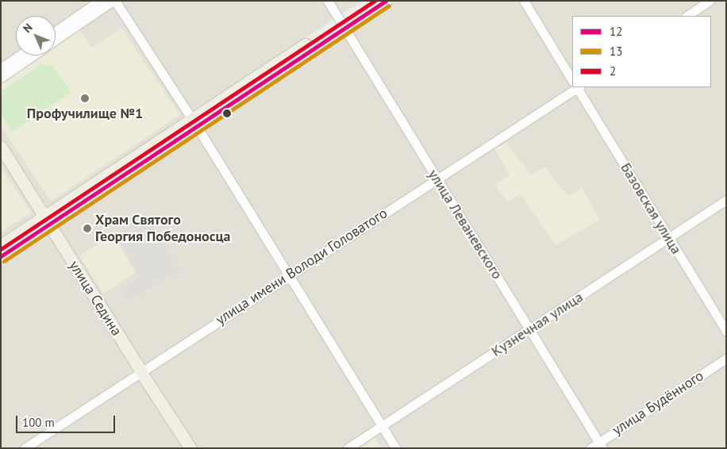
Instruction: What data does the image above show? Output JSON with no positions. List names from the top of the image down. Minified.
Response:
{"streets":{"main road":["улица Седина"],"street":["Базовская улица","улица Леваневского","улица имени Володи Головатого","Кузнечная улица","улица Будённого"]},"crossings":[["Базовская улица","Кузнечная улица"],["улица Леваневского","улица имени Володи Головатого"],["улица Леваневского","Кузнечная улица"],["улица Леваневского","улица Будённого"],["улица имени Володи Головатого","улица Седина"]],"places":["Профучилище №1","Храм Святого Георгия Победоносца"],"lines":["transit line 12","transit line 2","transit line 13"],"legend":["12","13","2"],"scale_bar":"100 m","north":"top left"}
